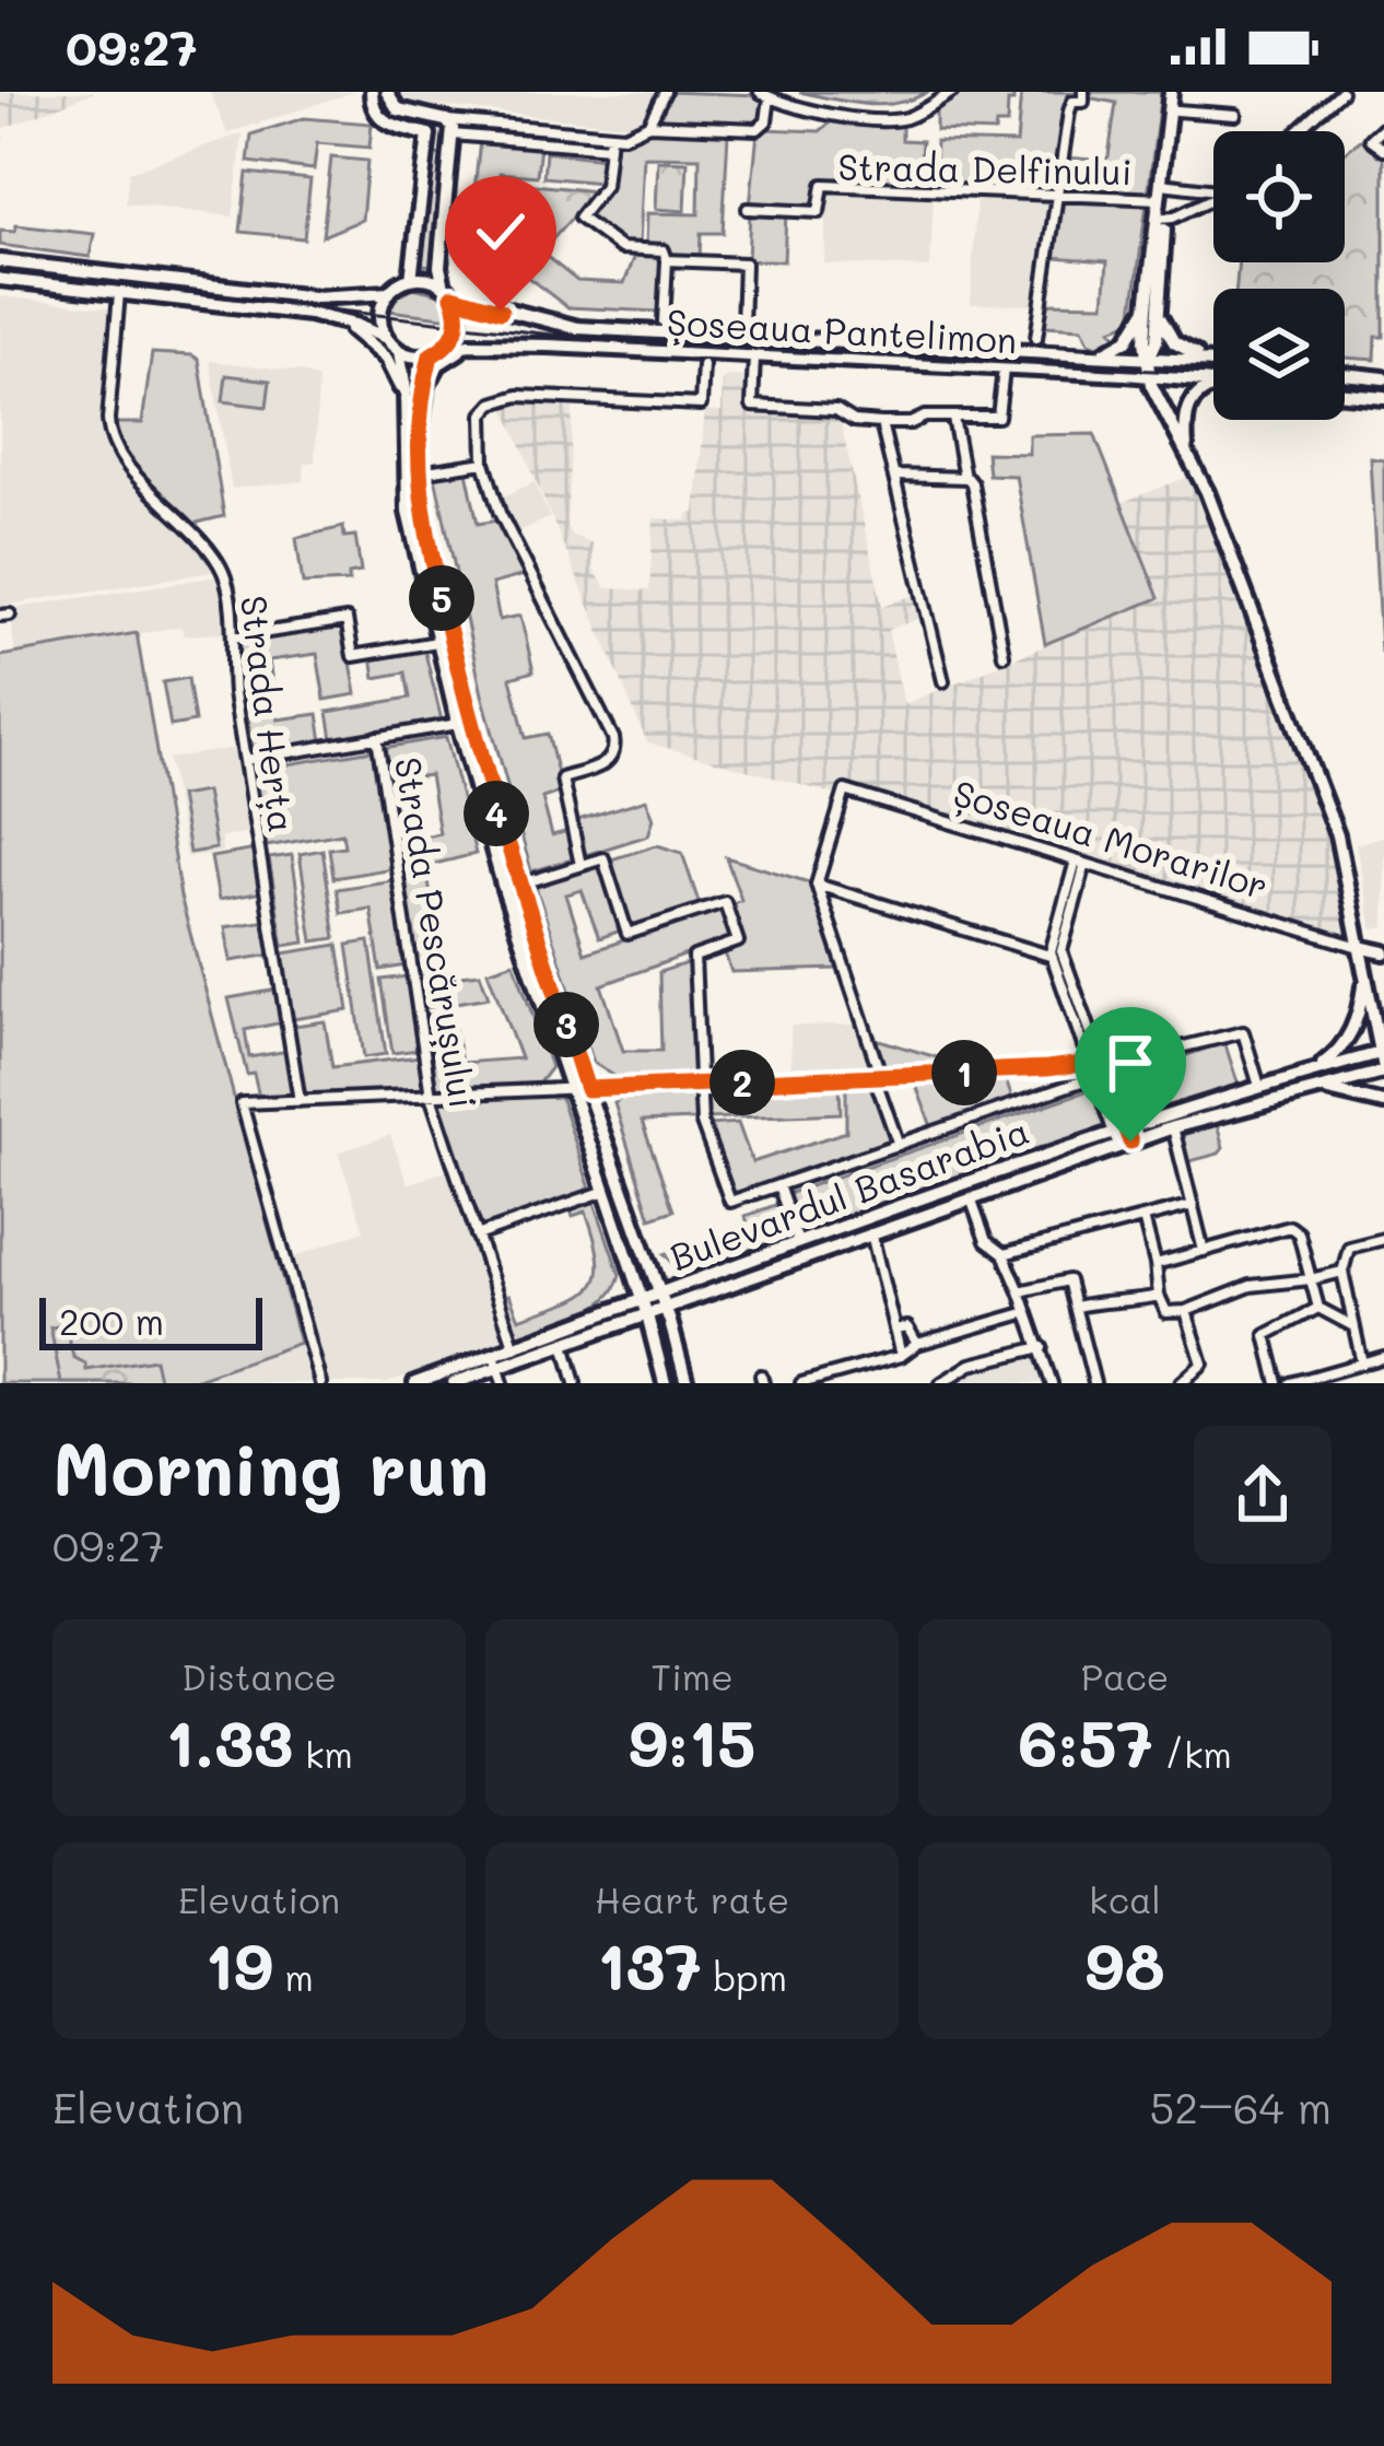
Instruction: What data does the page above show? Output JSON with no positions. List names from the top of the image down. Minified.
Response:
{"streets":{"main road":["Șoseaua Pantelimon","Bulevardul Basarabia"],"street":["Strada Delfinului","Strada Herța","Șoseaua Morarilor","Strada Pescărușului"]},"crossings":[["Strada Pescărușului","Bulevardul Basarabia"]],"scale_bar":"200 m","page":{"status":"09:27","pins":["5","4","3","1","2"],"scale":"200 m","heading":["Morning run","09:27"],"stats":[["Distance","1.33 km"],["Time","9:15"],["Pace","6:57 /km"],["Elevation","19 m"],["Heart rate","137 bpm"],["kcal","98"]],"chart":["Elevation","52–64 m"]}}
